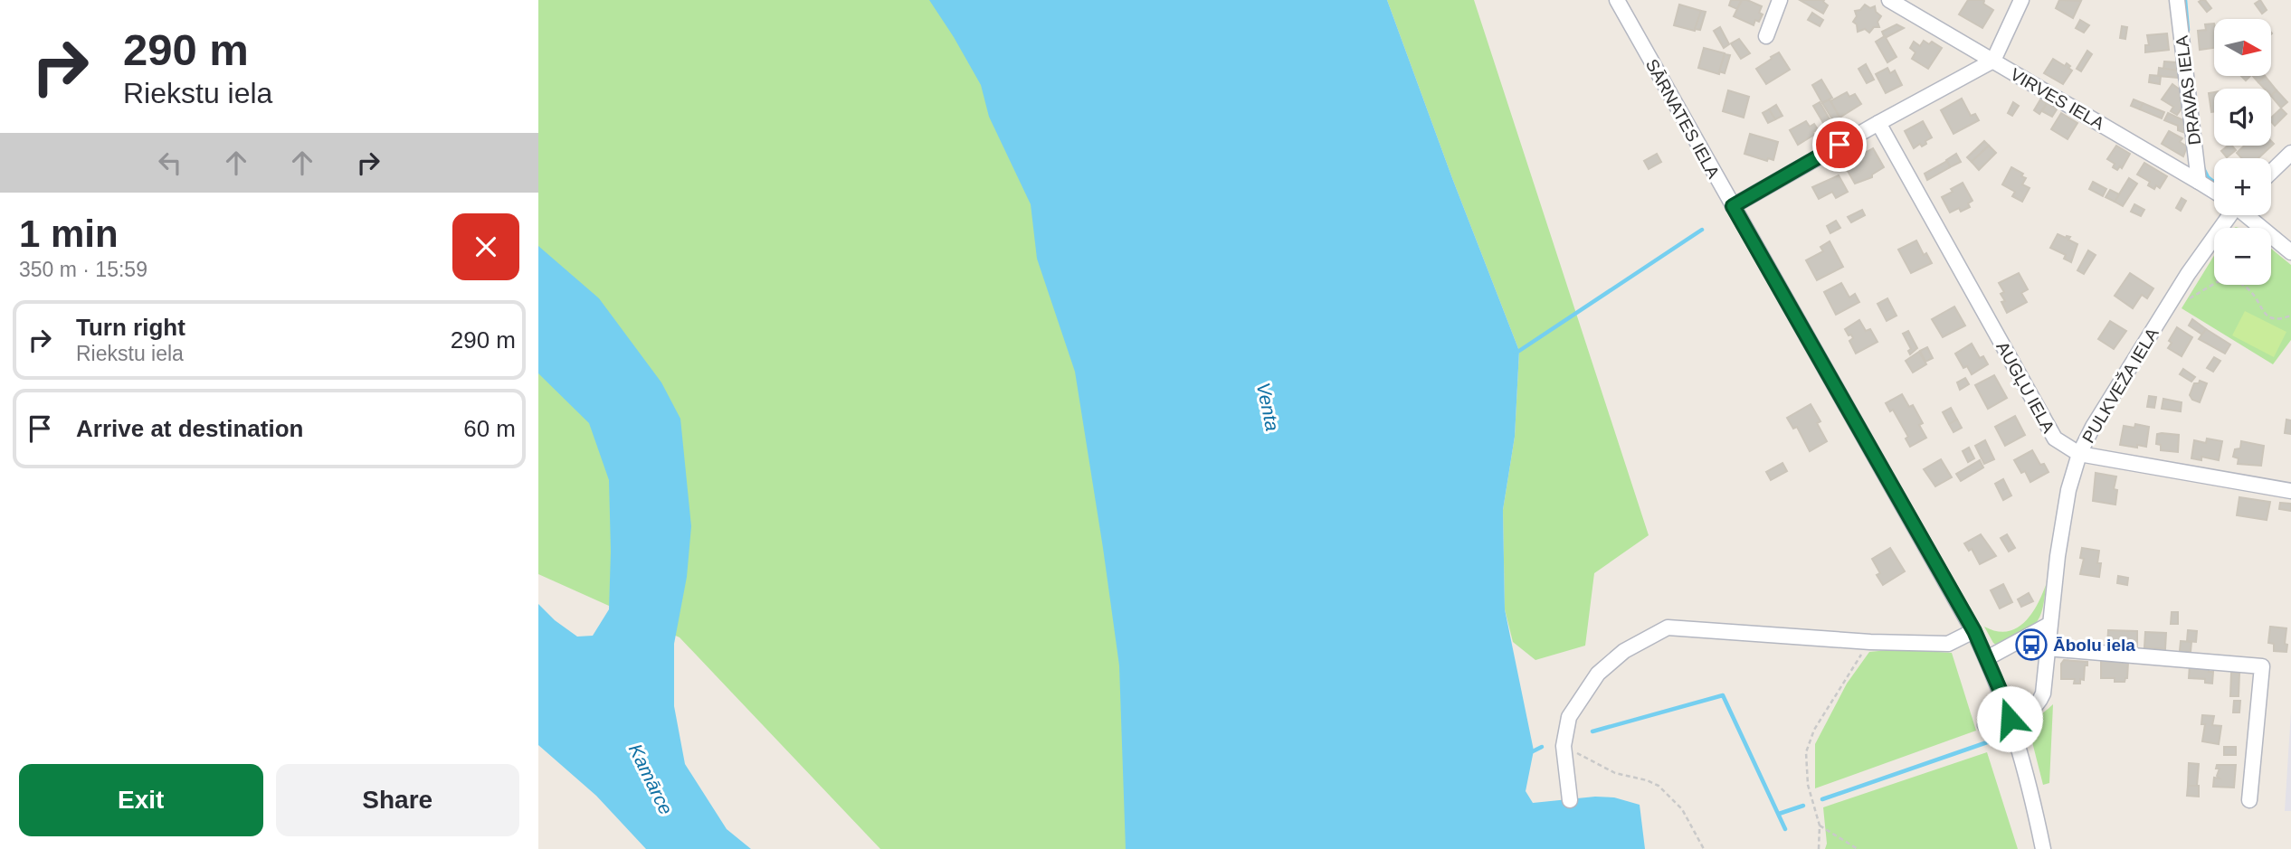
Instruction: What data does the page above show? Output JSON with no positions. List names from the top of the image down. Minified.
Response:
{"streets":{"street":["DRAVAS IELA","VIRVES IELA","SĀRNATES IELA","PULKVEŽA IELA","AUGĻU IELA"]},"crossings":[["DRAVAS IELA","VIRVES IELA"],["SĀRNATES IELA","PULKVEŽA IELA"],["PULKVEŽA IELA","AUGĻU IELA"]],"water":["Venta","Kamārce"],"places":{"bus stop":["Ābolu iela"]},"north":"right","page":{"turn":["290 m","Riekstu iela"],"map_buttons":["+","−"],"heading":["1 min","350 m · 15:59"],"list":[{"name":"Turn right","note":"Riekstu iela","value":"290 m"},{"name":"Arrive at destination","value":"60 m"}],"buttons":["Exit","Share"]}}
